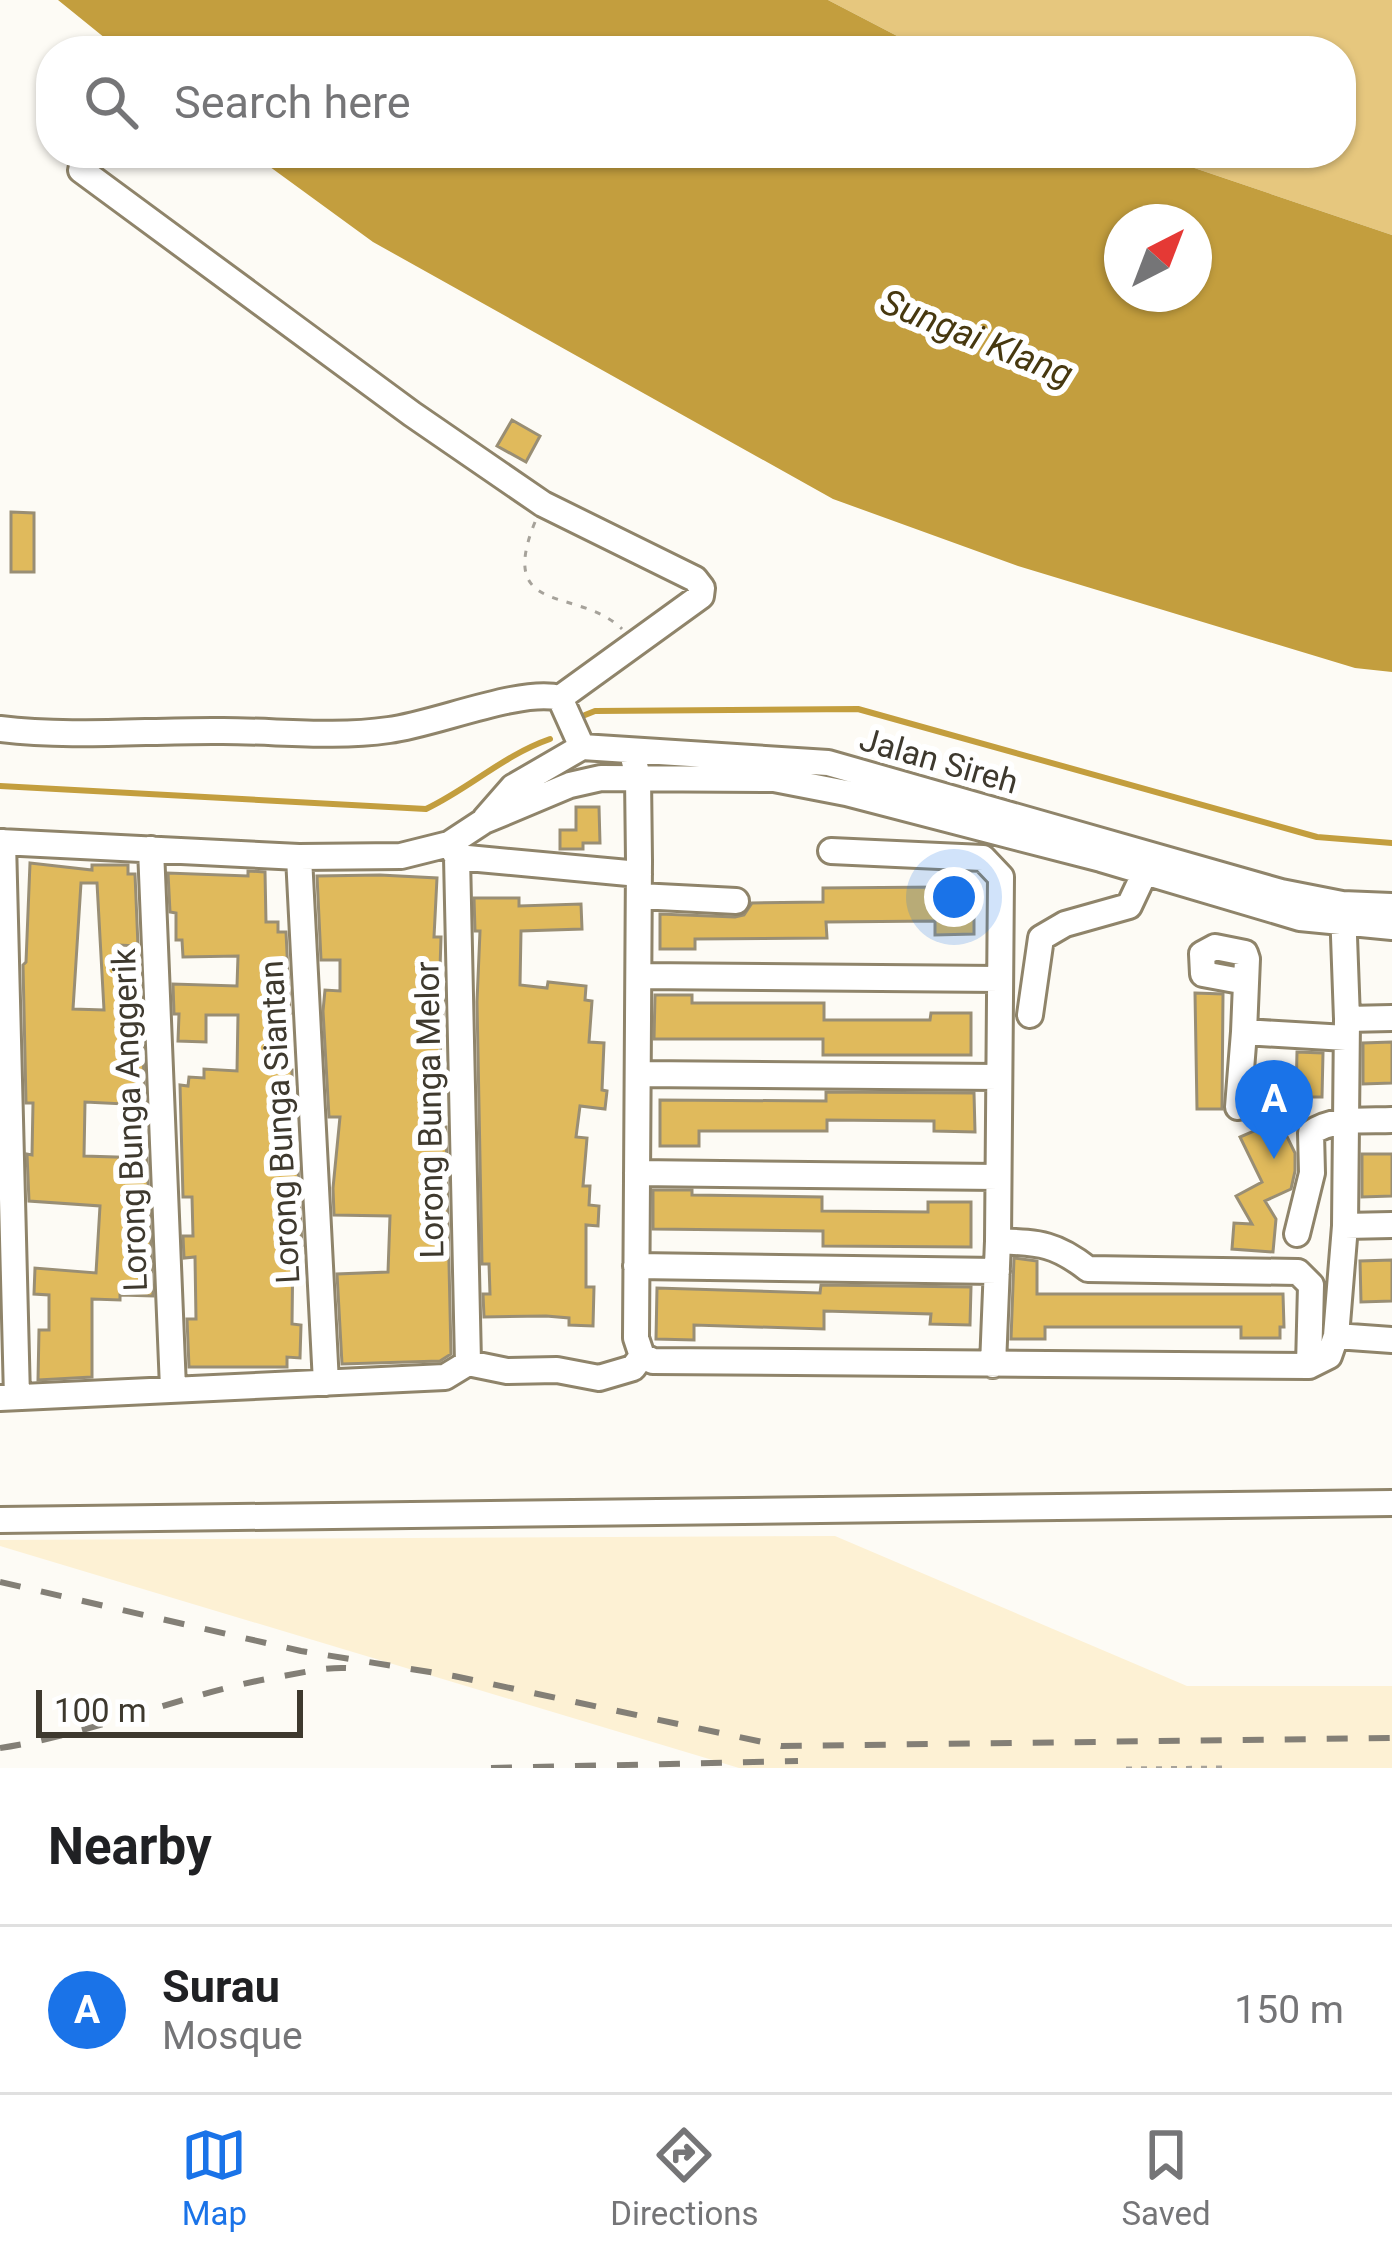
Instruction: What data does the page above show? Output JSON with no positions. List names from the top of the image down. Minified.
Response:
{"streets":{"street":["Jalan Sireh","Lorong Bunga Melor","Lorong Bunga Anggerik","Lorong Bunga Siantan"]},"crossings":[["Jalan Sireh","Lorong Bunga Melor"],["Jalan Sireh","Lorong Bunga Anggerik"],["Jalan Sireh","Lorong Bunga Siantan"]],"water":["Sungai Klang"],"scale_bar":"100 m","north":"top right","page":{"search":"Search here","pins":"A","scale":"100 m","heading":"Nearby","list":[{"mark":"A","name":"Surau","note":"Mosque","value":"150 m"}],"nav":["Map","Directions","Saved"]}}
